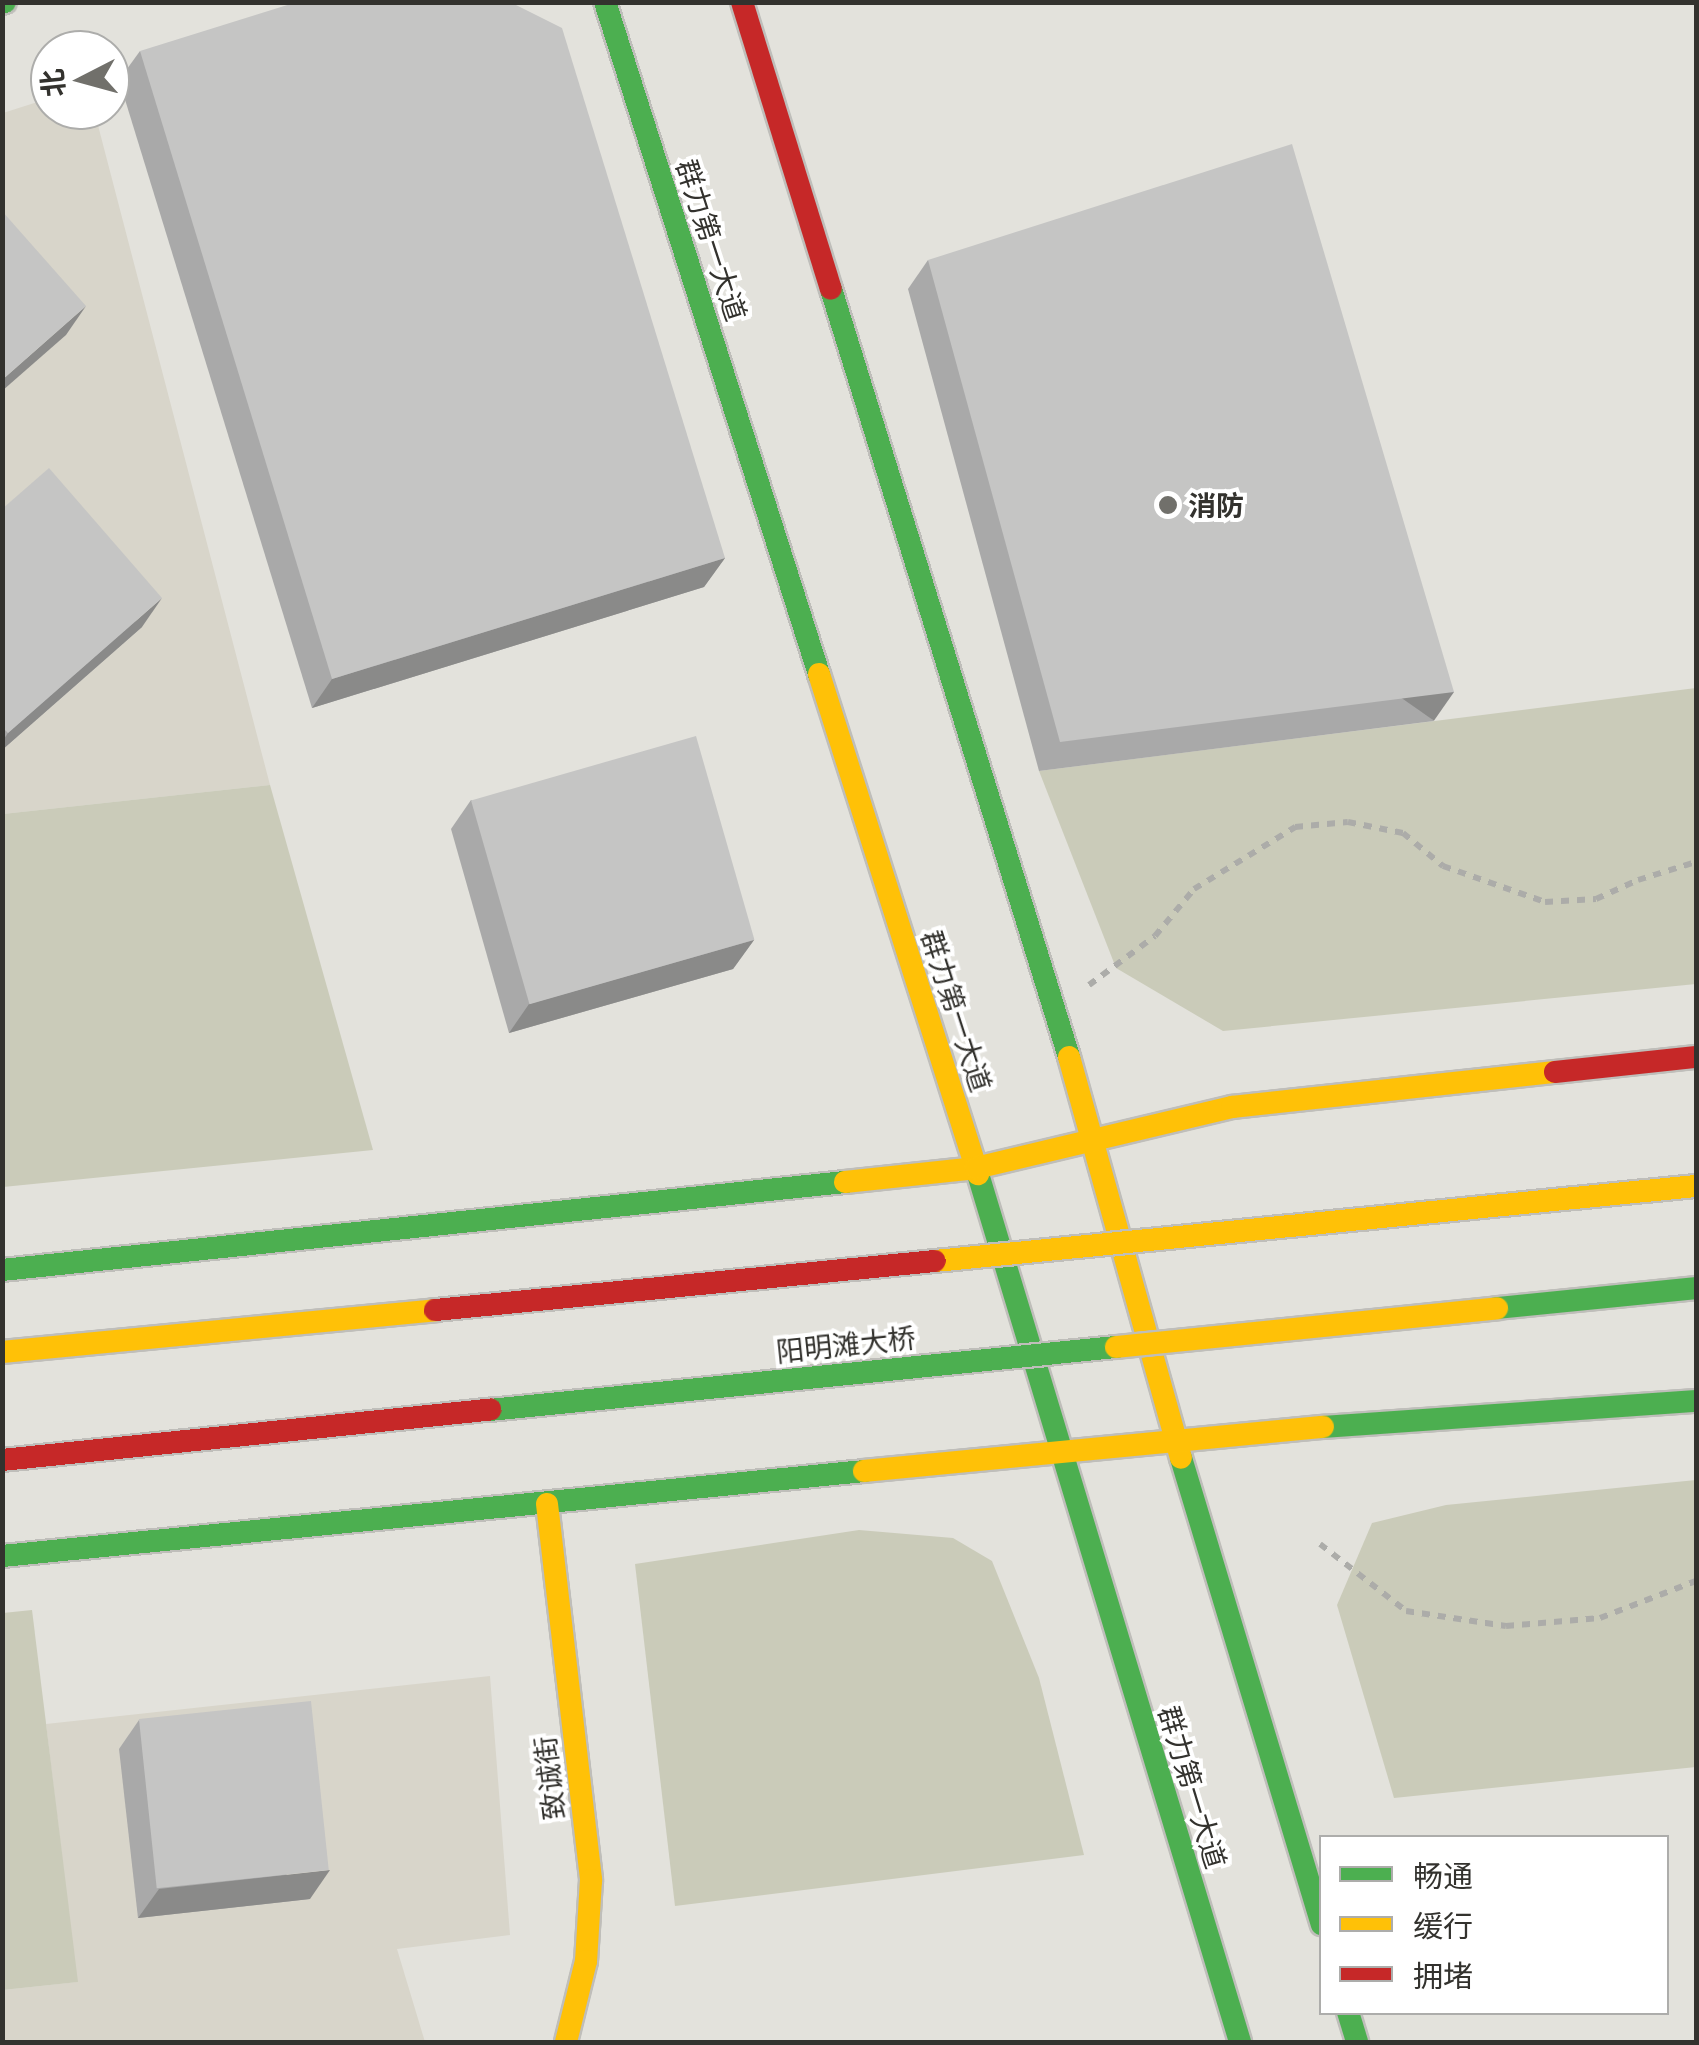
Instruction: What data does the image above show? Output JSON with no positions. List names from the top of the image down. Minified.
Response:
{"streets":{"main road":["群力第一大道","阳明滩大桥","致诚街"]},"places":["消防"],"legend":["畅通","缓行","拥堵"],"north":"left"}
